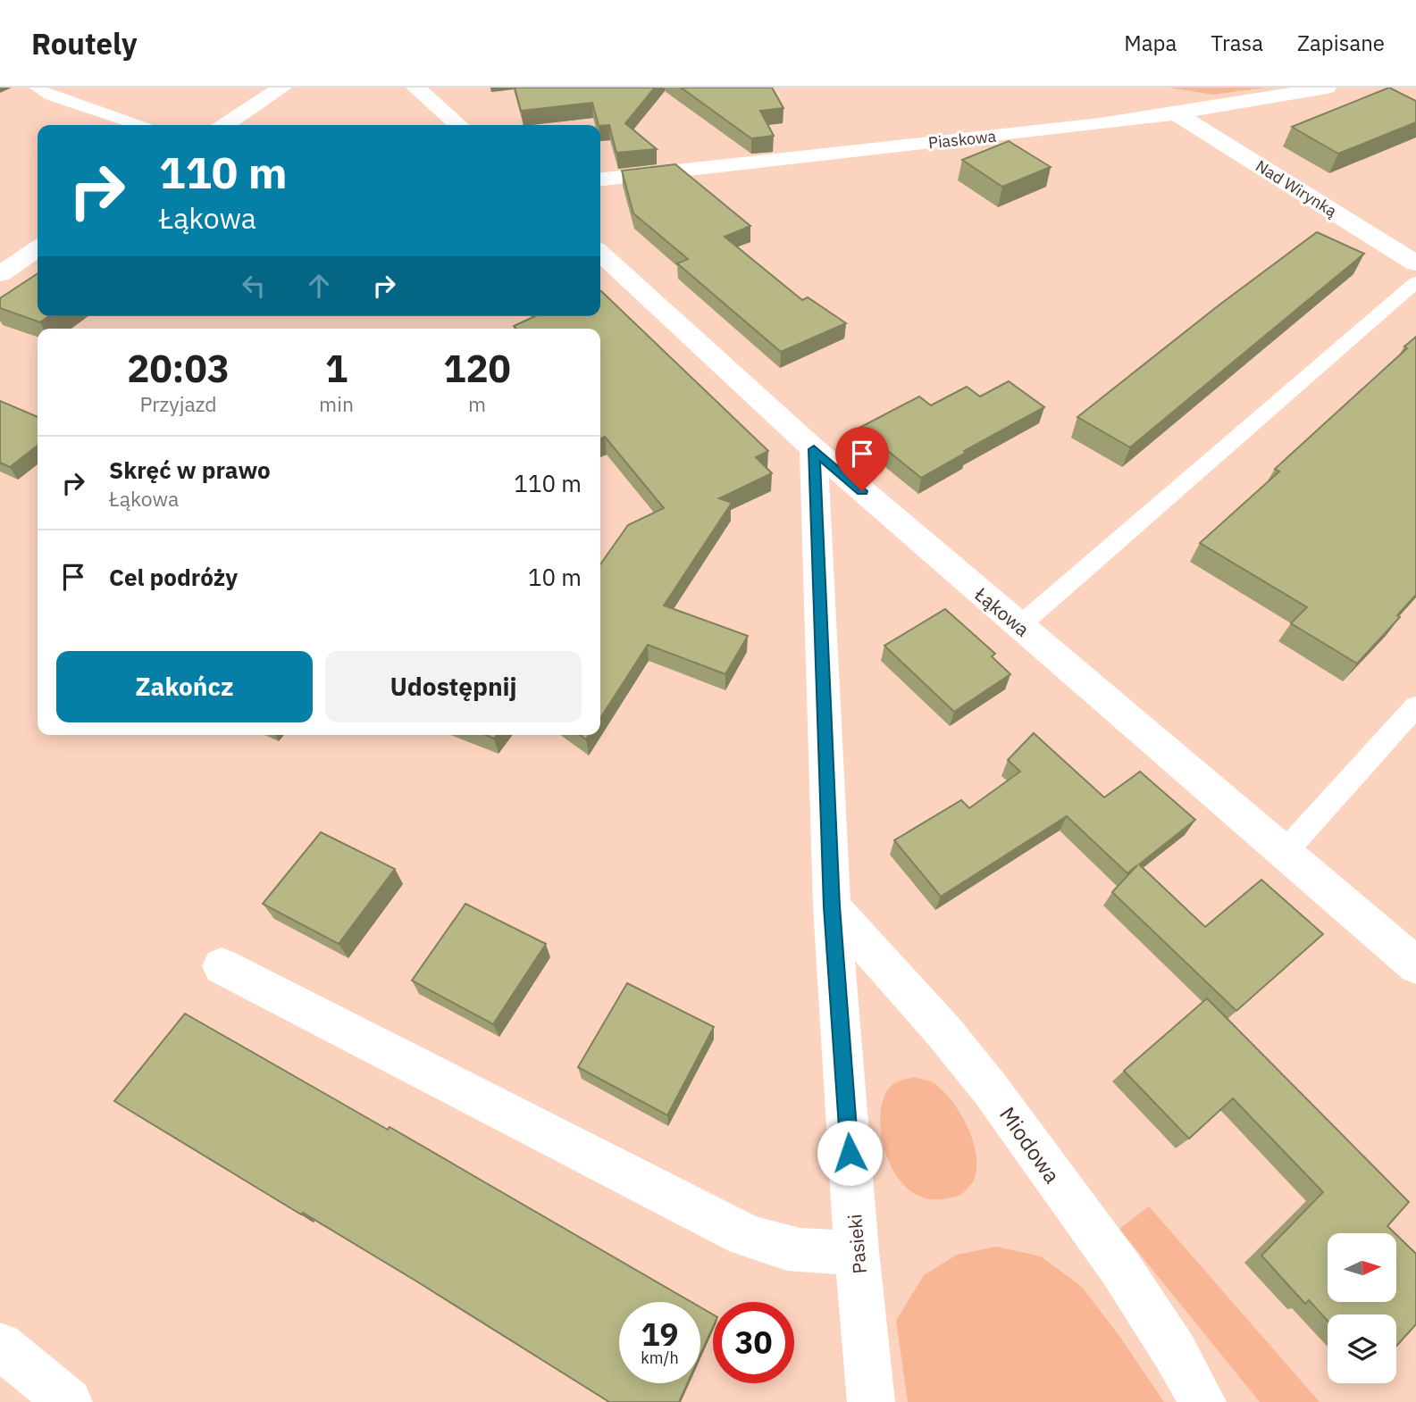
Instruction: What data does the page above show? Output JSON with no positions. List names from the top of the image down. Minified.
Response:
{"streets":{"street":["Piaskowa","Nad Wirynką","Łąkowa","Miodowa","Pasieki"]},"crossings":[["Piaskowa","Nad Wirynką"],["Łąkowa","Pasieki"],["Miodowa","Pasieki"]],"north":"right","page":{"header":"Routely","nav":["Mapa","Trasa","Zapisane"],"turn":["110 m","Łąkowa"],"eta":["20:03","Przyjazd","1","min","120","m"],"list":[{"name":"Skręć w prawo","note":"Łąkowa","value":"110 m"},{"name":"Cel podróży","value":"10 m"}],"buttons":["Zakończ","Udostępnij"],"speed":"19 km/h","limit":"30"}}
